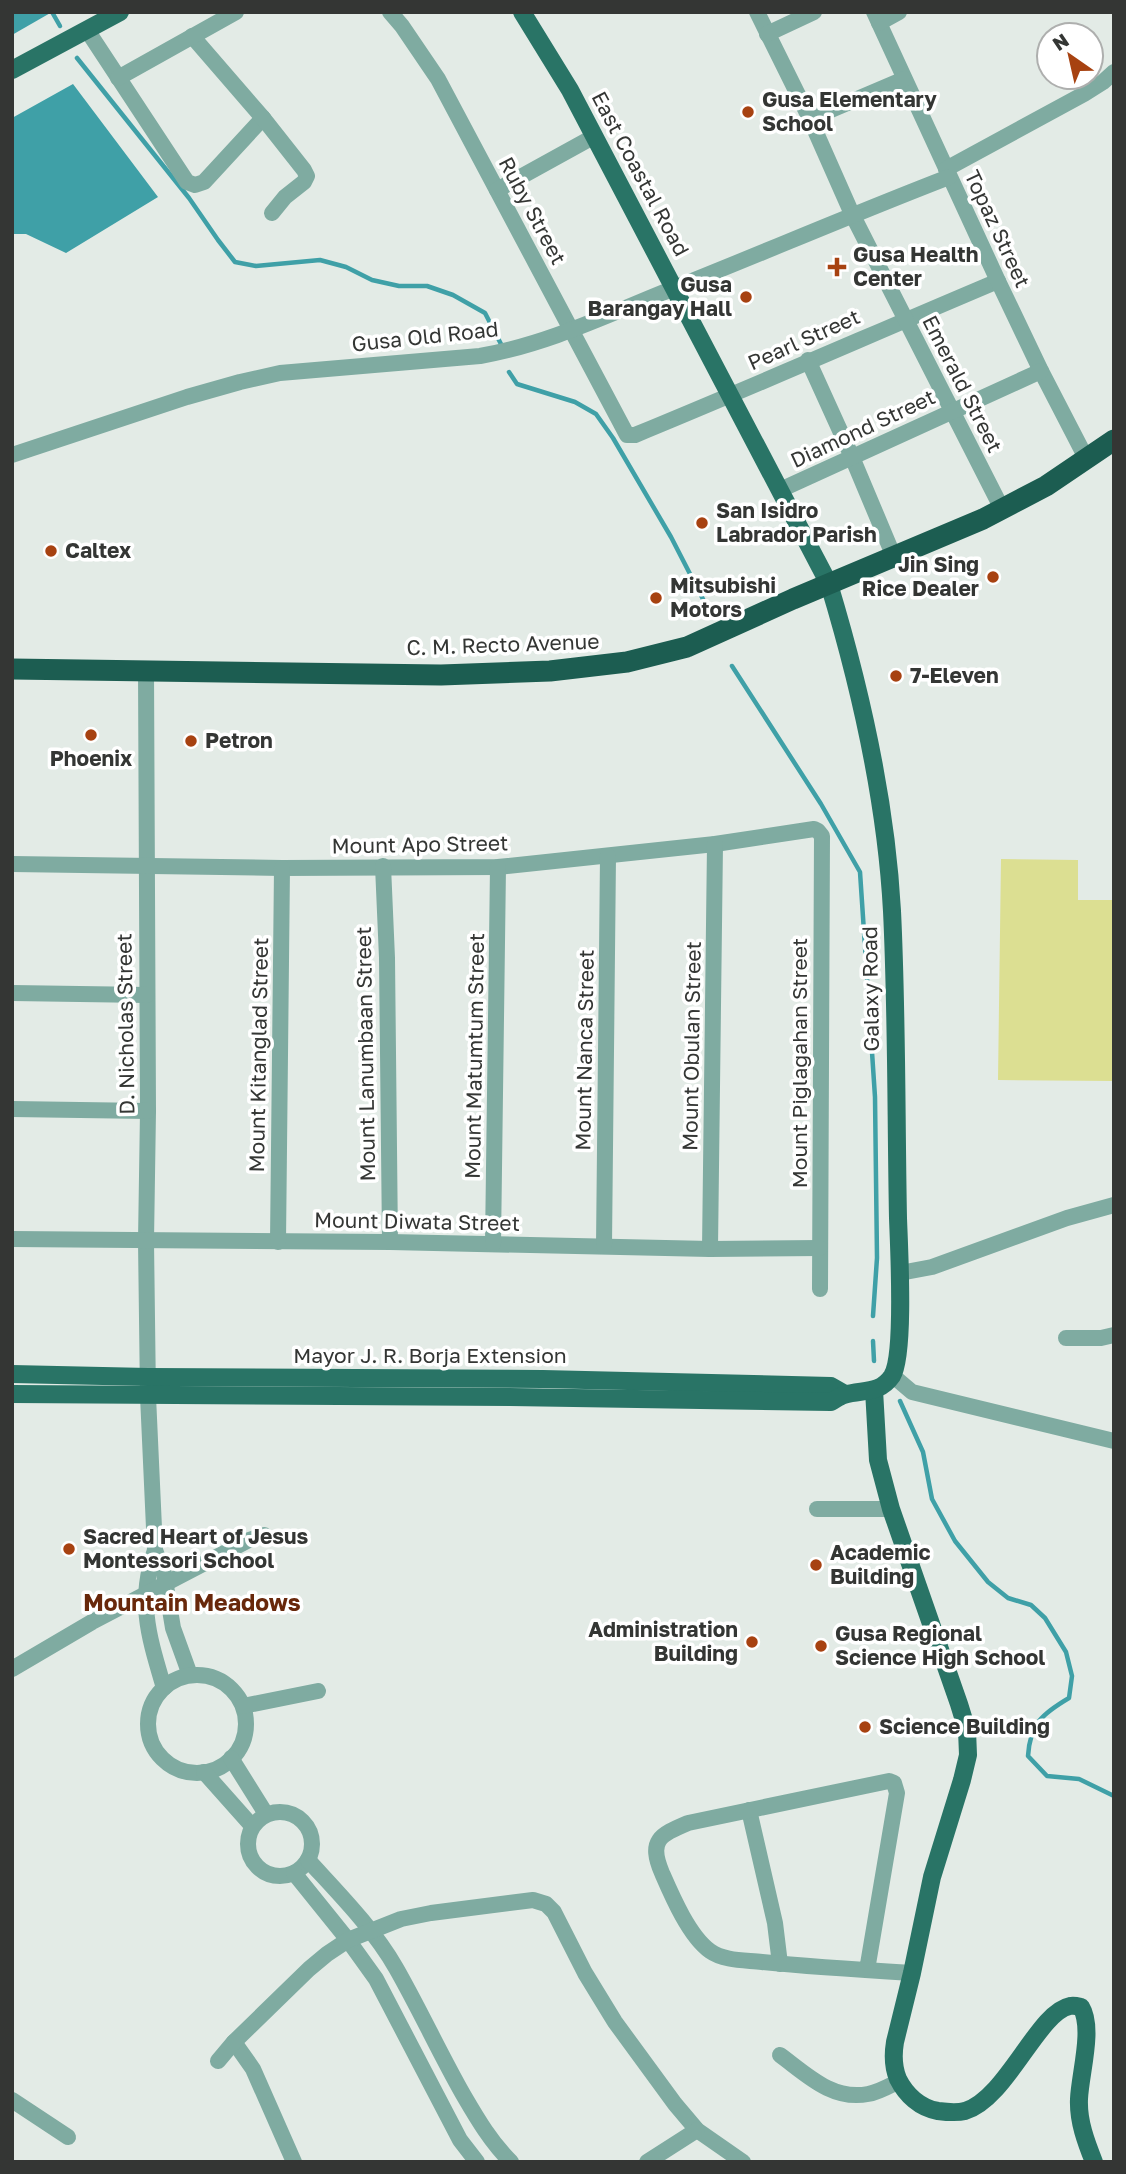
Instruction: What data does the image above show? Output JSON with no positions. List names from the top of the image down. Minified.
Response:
{"streets":{"highway":["C. M. Recto Avenue"],"main road":["East Coastal Road","Galaxy Road","Mayor J. R. Borja Extension"],"street":["Ruby Street","Topaz Street","Gusa Old Road","Pearl Street","Emerald Street","Diamond Street","Mount Apo Street","D. Nicholas Street","Mount Obulan Street","Mount Nanca Street","Mount Lanumbaan Street","Mount Kitanglad Street","Mount Matumtum Street","Mount Piglagahan Street","Mount Diwata Street"]},"crossings":[["East Coastal Road","Gusa Old Road"],["East Coastal Road","Pearl Street"],["East Coastal Road","Diamond Street"],["East Coastal Road","C. M. Recto Avenue"],["East Coastal Road","Galaxy Road"],["Ruby Street","Gusa Old Road"],["Ruby Street","Pearl Street"],["Topaz Street","Gusa Old Road"],["Topaz Street","Pearl Street"],["Topaz Street","Diamond Street"],["Topaz Street","C. M. Recto Avenue"],["Gusa Old Road","Emerald Street"],["Pearl Street","Emerald Street"],["Emerald Street","Diamond Street"],["Emerald Street","C. M. Recto Avenue"],["C. M. Recto Avenue","Galaxy Road"],["C. M. Recto Avenue","D. Nicholas Street"],["Mount Apo Street","D. Nicholas Street"],["Mount Apo Street","Mount Obulan Street"],["Mount Apo Street","Mount Nanca Street"],["Mount Apo Street","Mount Lanumbaan Street"],["Mount Apo Street","Mount Kitanglad Street"],["Mount Apo Street","Mount Matumtum Street"],["Mount Apo Street","Mount Piglagahan Street"],["D. Nicholas Street","Mount Diwata Street"],["D. Nicholas Street","Mayor J. R. Borja Extension"],["Mount Obulan Street","Mount Diwata Street"],["Mount Nanca Street","Mount Diwata Street"],["Mount Lanumbaan Street","Mount Diwata Street"],["Mount Kitanglad Street","Mount Diwata Street"],["Mount Matumtum Street","Mount Diwata Street"],["Mount Piglagahan Street","Mount Diwata Street"]],"districts":["Mountain Meadows"],"places":{"other":["Gusa Elementary School","Gusa Barangay Hall","San Isidro Labrador Parish","Caltex","Jin Sing Rice Dealer","Mitsubishi Motors","7-Eleven","Phoenix","Petron","Sacred Heart of Jesus Montessori School","Academic Building","Administration Building","Gusa Regional Science High School","Science Building"],"health":["Gusa Health Center"]},"north":"top left"}
